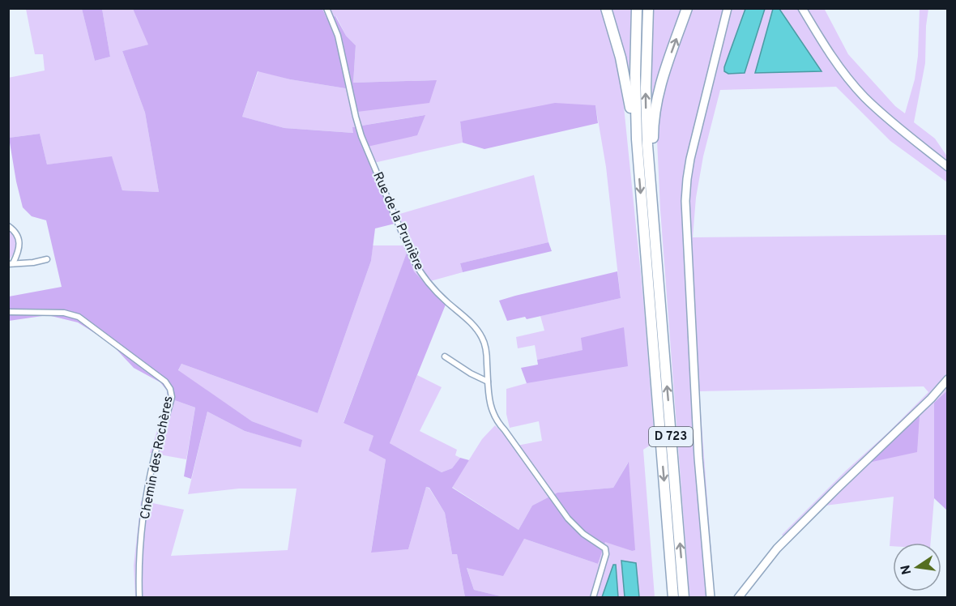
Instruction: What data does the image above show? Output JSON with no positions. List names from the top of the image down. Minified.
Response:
{"streets":{"highway":["D 723"],"street":["Rue de la Prunière","Chemin des Rochères"]},"north":"left"}
